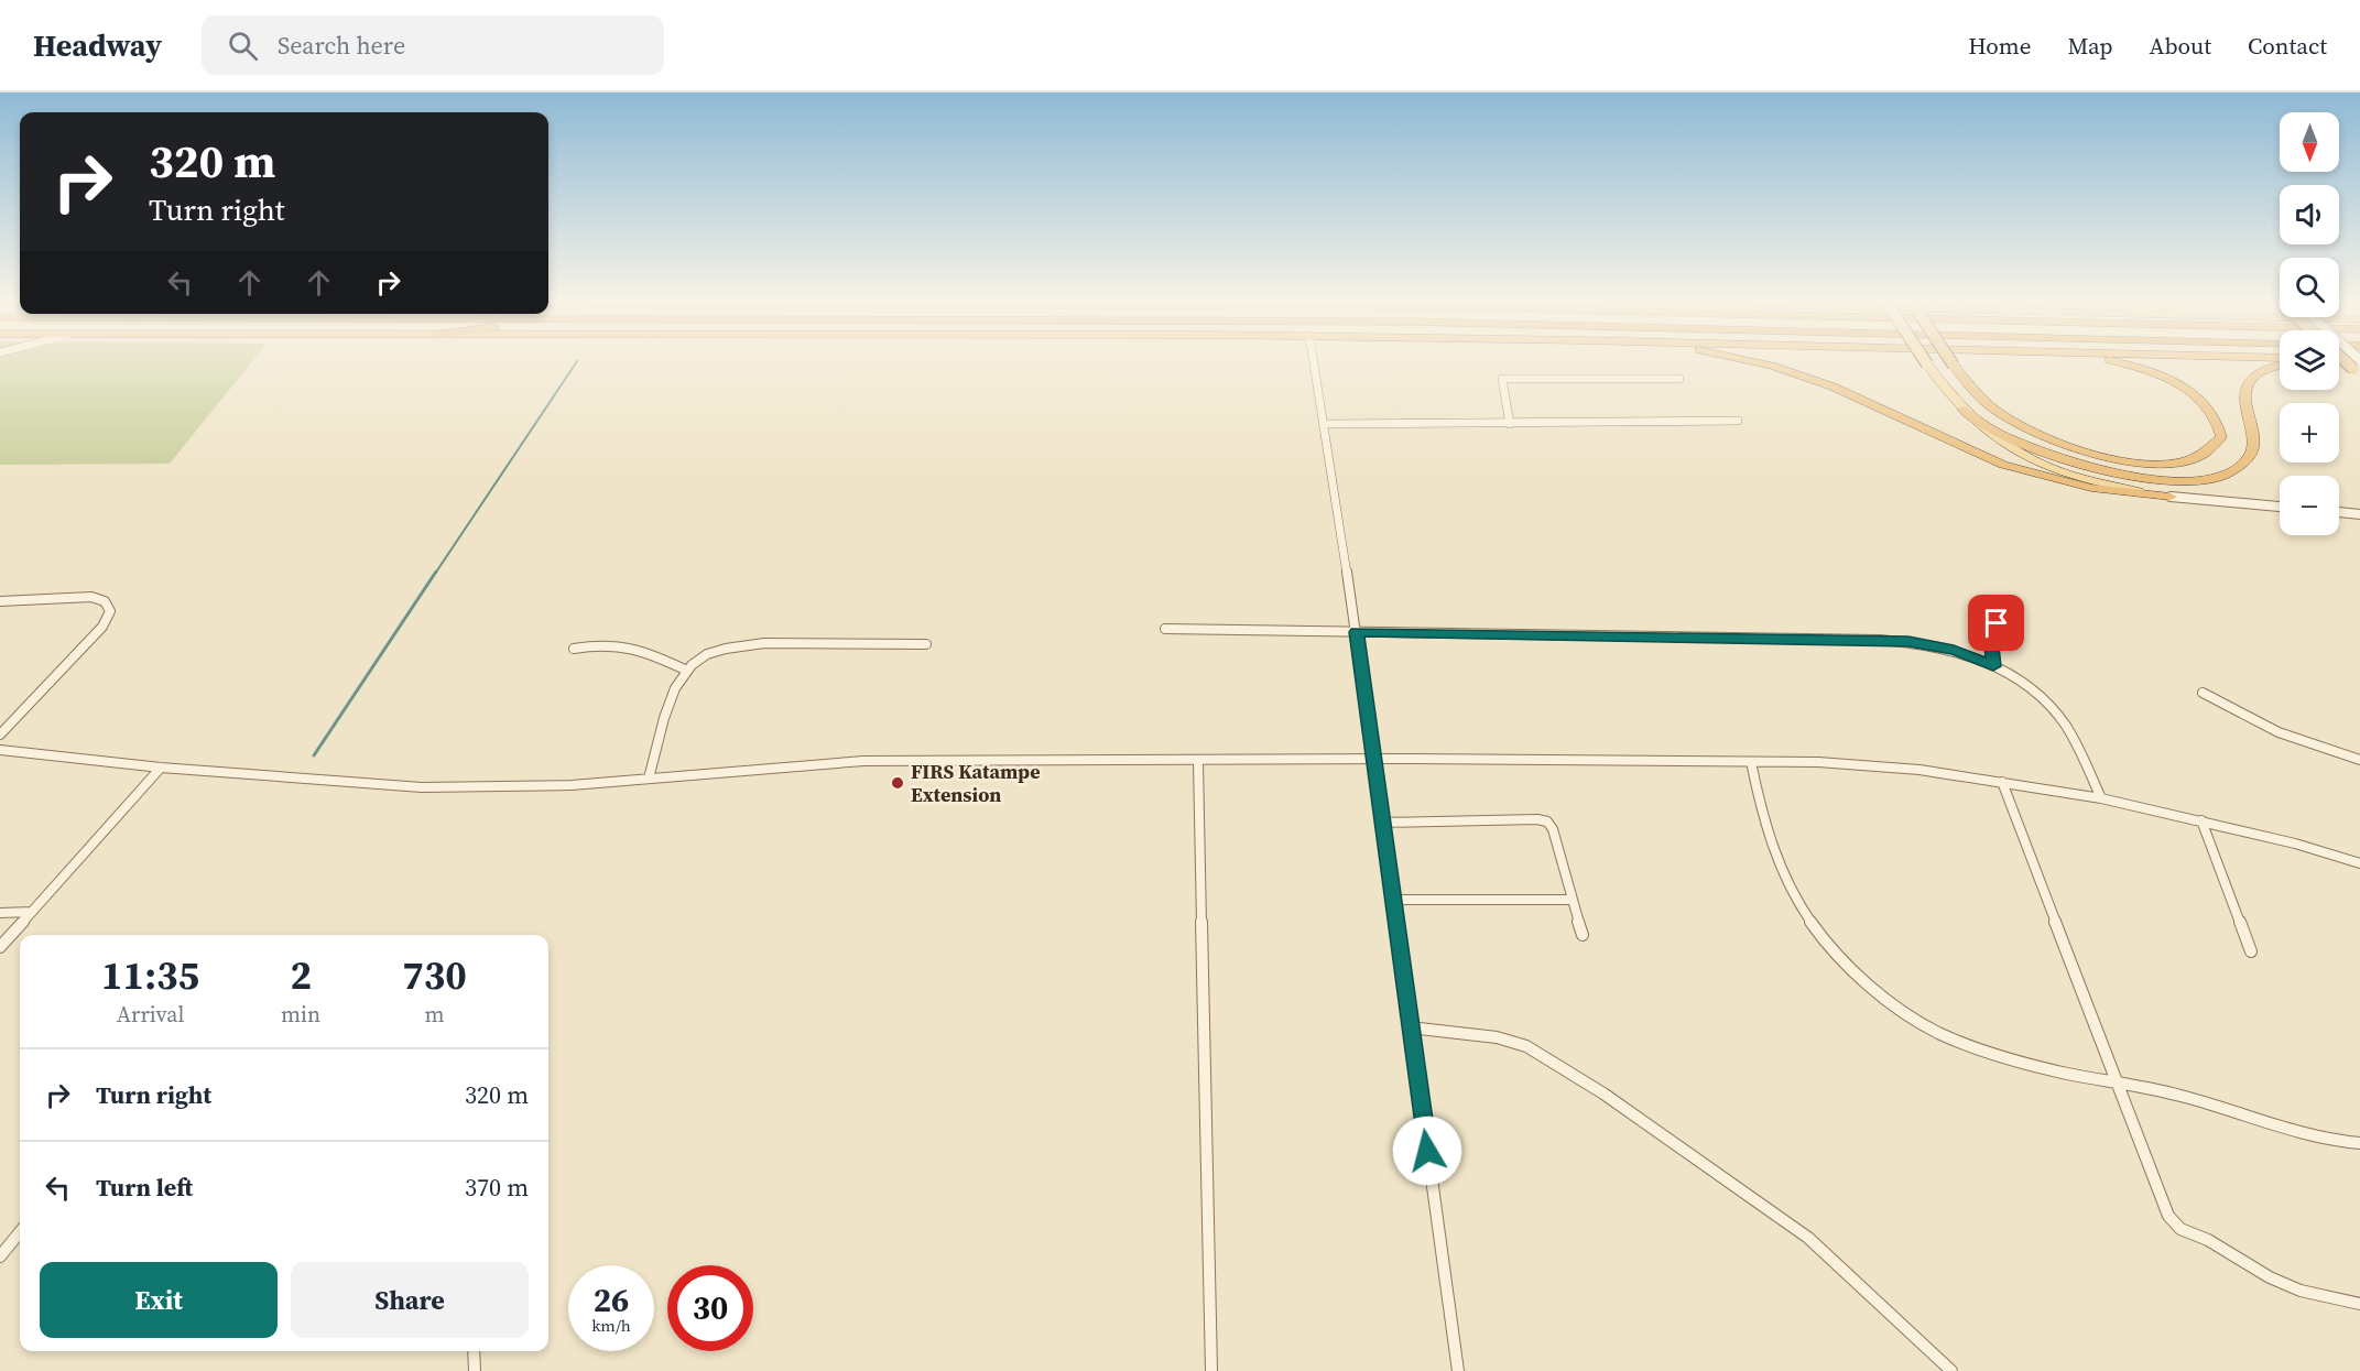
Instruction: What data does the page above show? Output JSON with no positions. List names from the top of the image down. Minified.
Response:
{"places":["FIRS Katampe Extension"],"north":"bottom","page":{"header":"Headway","search":"Search here","nav":["Home","Map","About","Contact"],"map_buttons":["+","−"],"turn":["320 m","Turn right"],"eta":["11:35","Arrival","2","min","730","m"],"list":[{"name":"Turn right","value":"320 m"},{"name":"Turn left","value":"370 m"}],"buttons":["Exit","Share"],"speed":"26 km/h","limit":"30"}}
